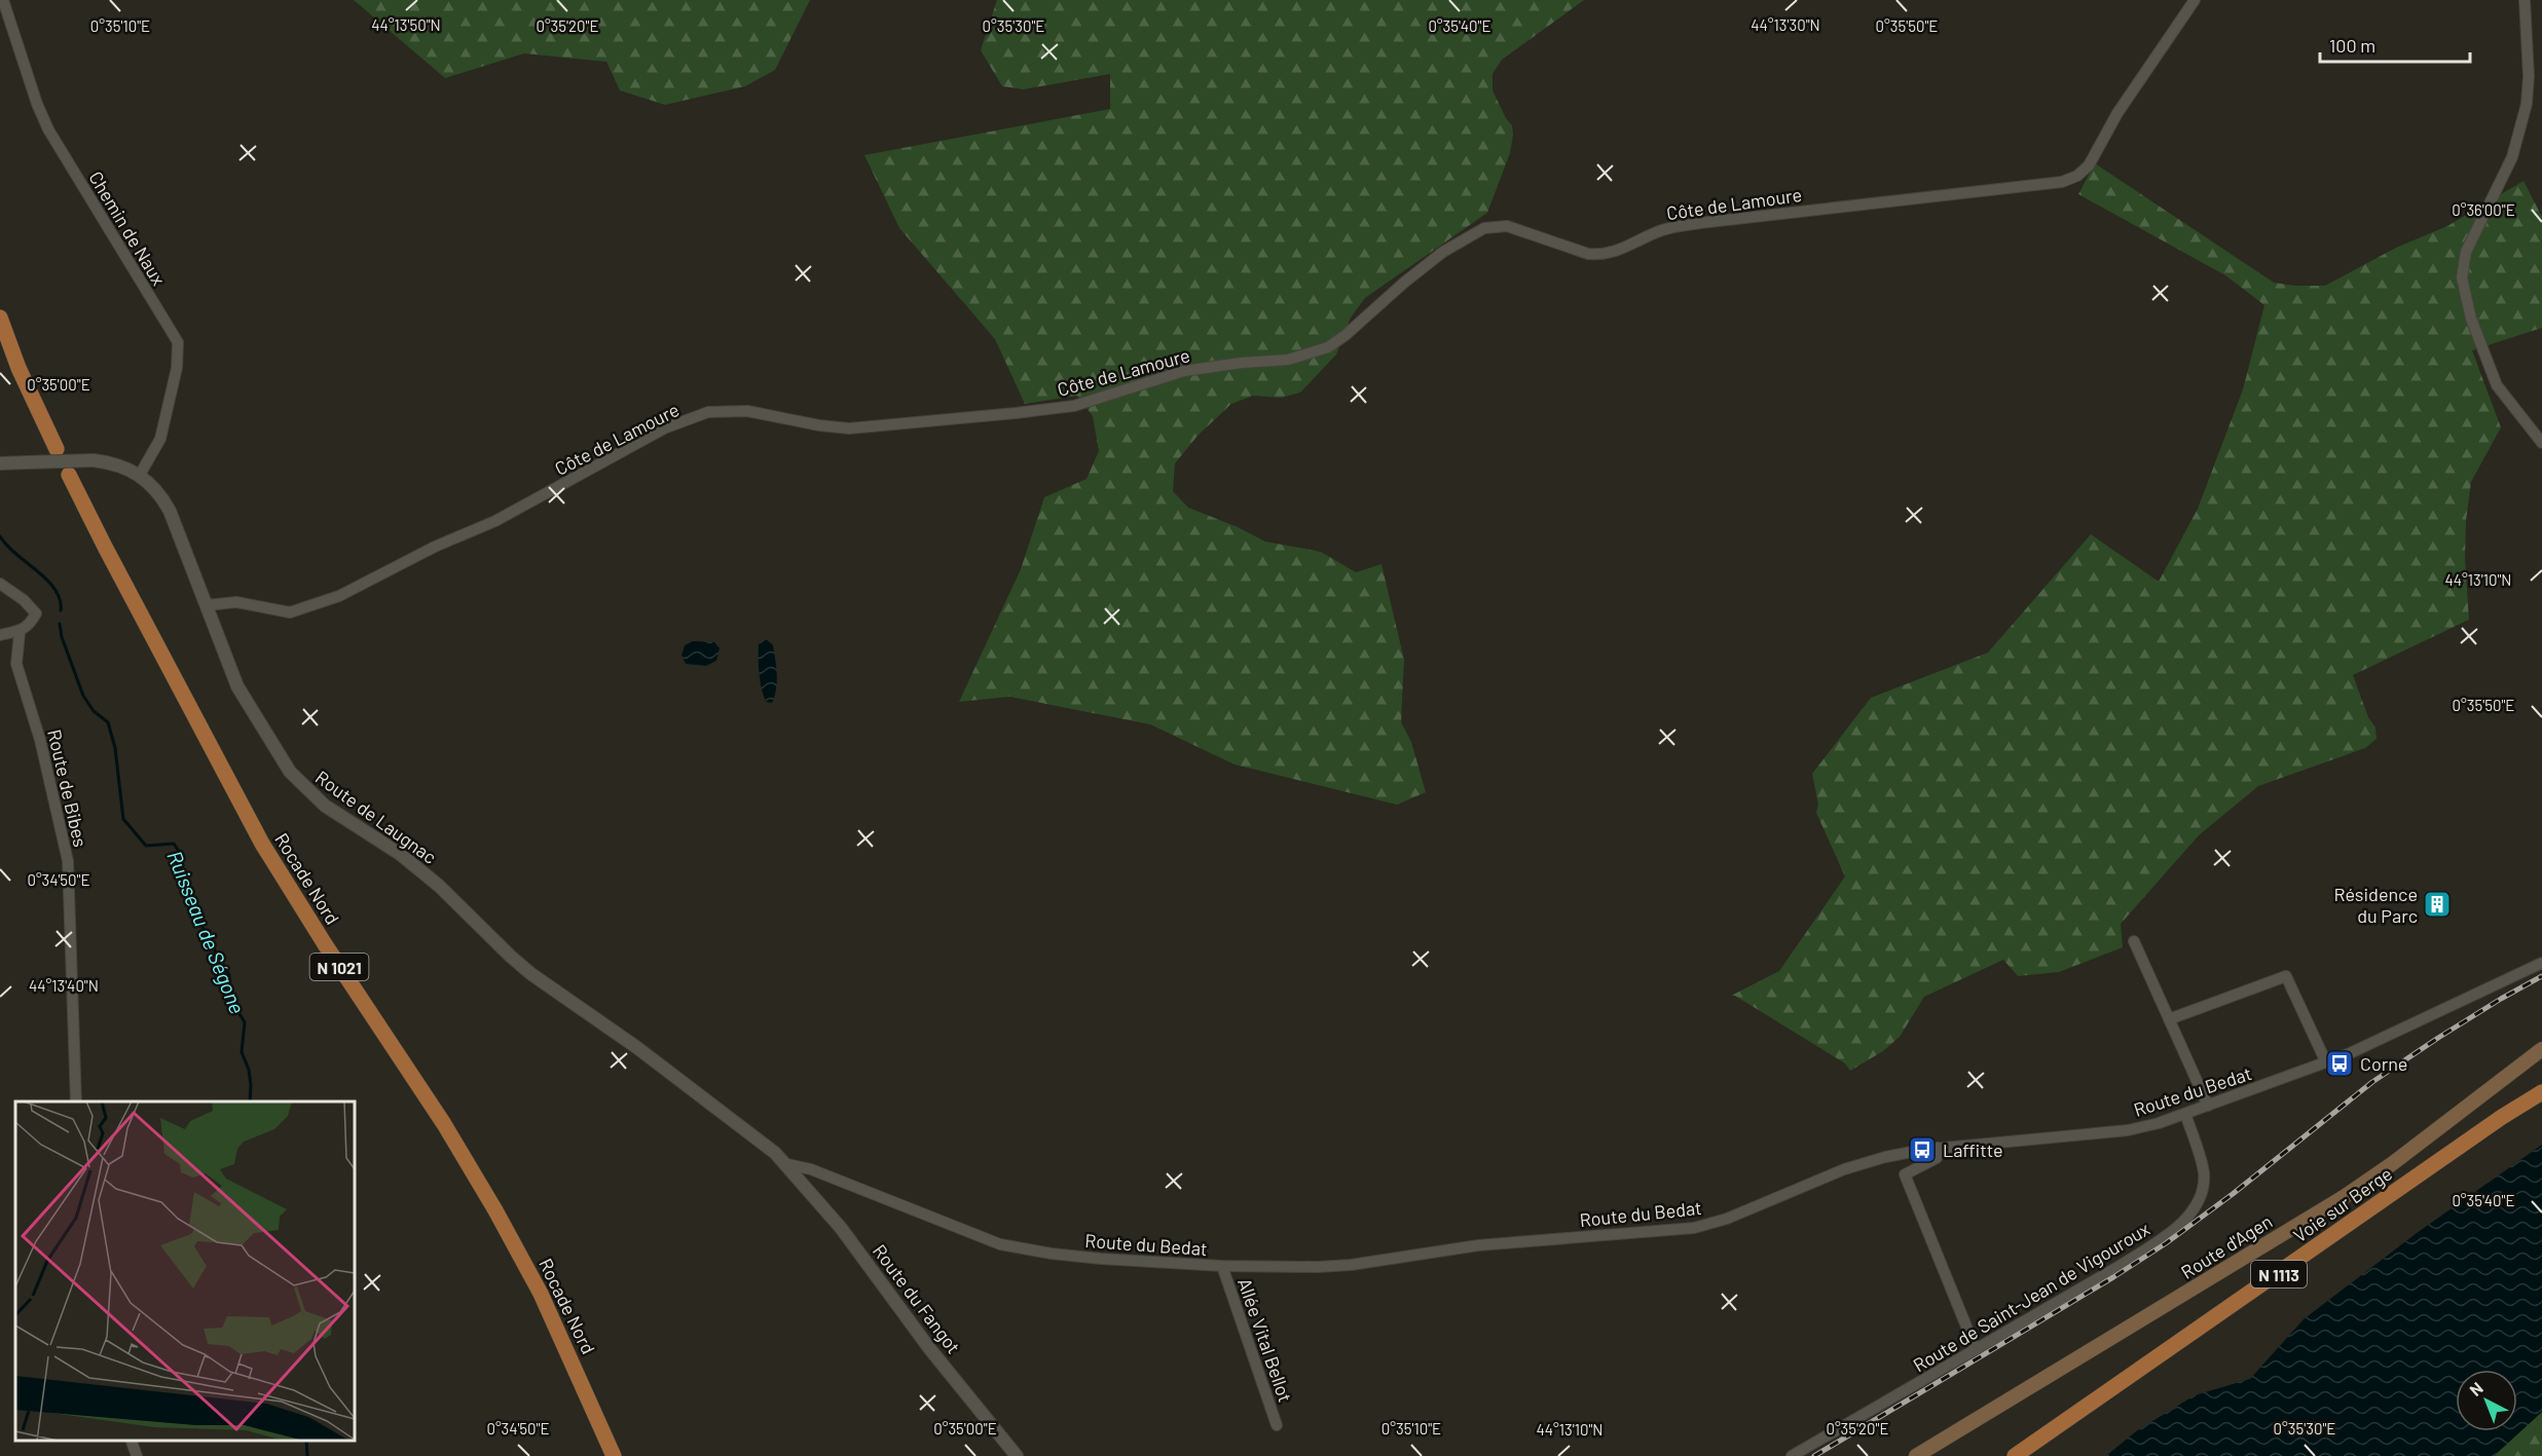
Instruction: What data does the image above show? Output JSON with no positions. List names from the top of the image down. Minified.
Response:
{"streets":{"main road":["Rocade Nord","N 1021","Voie sur Berge","Route d'Agen","N 1113"],"street":["Côte de Lamoure","Chemin de Naux","Route de Bibes","Route de Laugnac","Route du Bedat","Route de Saint-Jean de Vigouroux","Route du Fangot","Allée Vital Bellot"]},"crossings":[["Côte de Lamoure","Route de Laugnac"],["Chemin de Naux","Route de Laugnac"],["Route de Laugnac","Route du Bedat"],["Route de Laugnac","Route du Fangot"],["Route du Bedat","Route de Saint-Jean de Vigouroux"],["Route du Bedat","Route du Fangot"],["Route du Bedat","Allée Vital Bellot"]],"water":["Ruisseau de Ségone"],"places":{"building":["Résidence du Parc"],"bus stop":["Corne","Laffitte"]},"scale_bar":"100 m","north":"top left","coordinates":["44°13'50\"N","44°13'30\"N","0°35'10\"E","0°35'20\"E","0°35'30\"E","0°35'40\"E","0°35'50\"E","0°36'00\"E","0°35'00\"E","44°13'10\"N","0°34'50\"E","44°13'40\"N"]}
